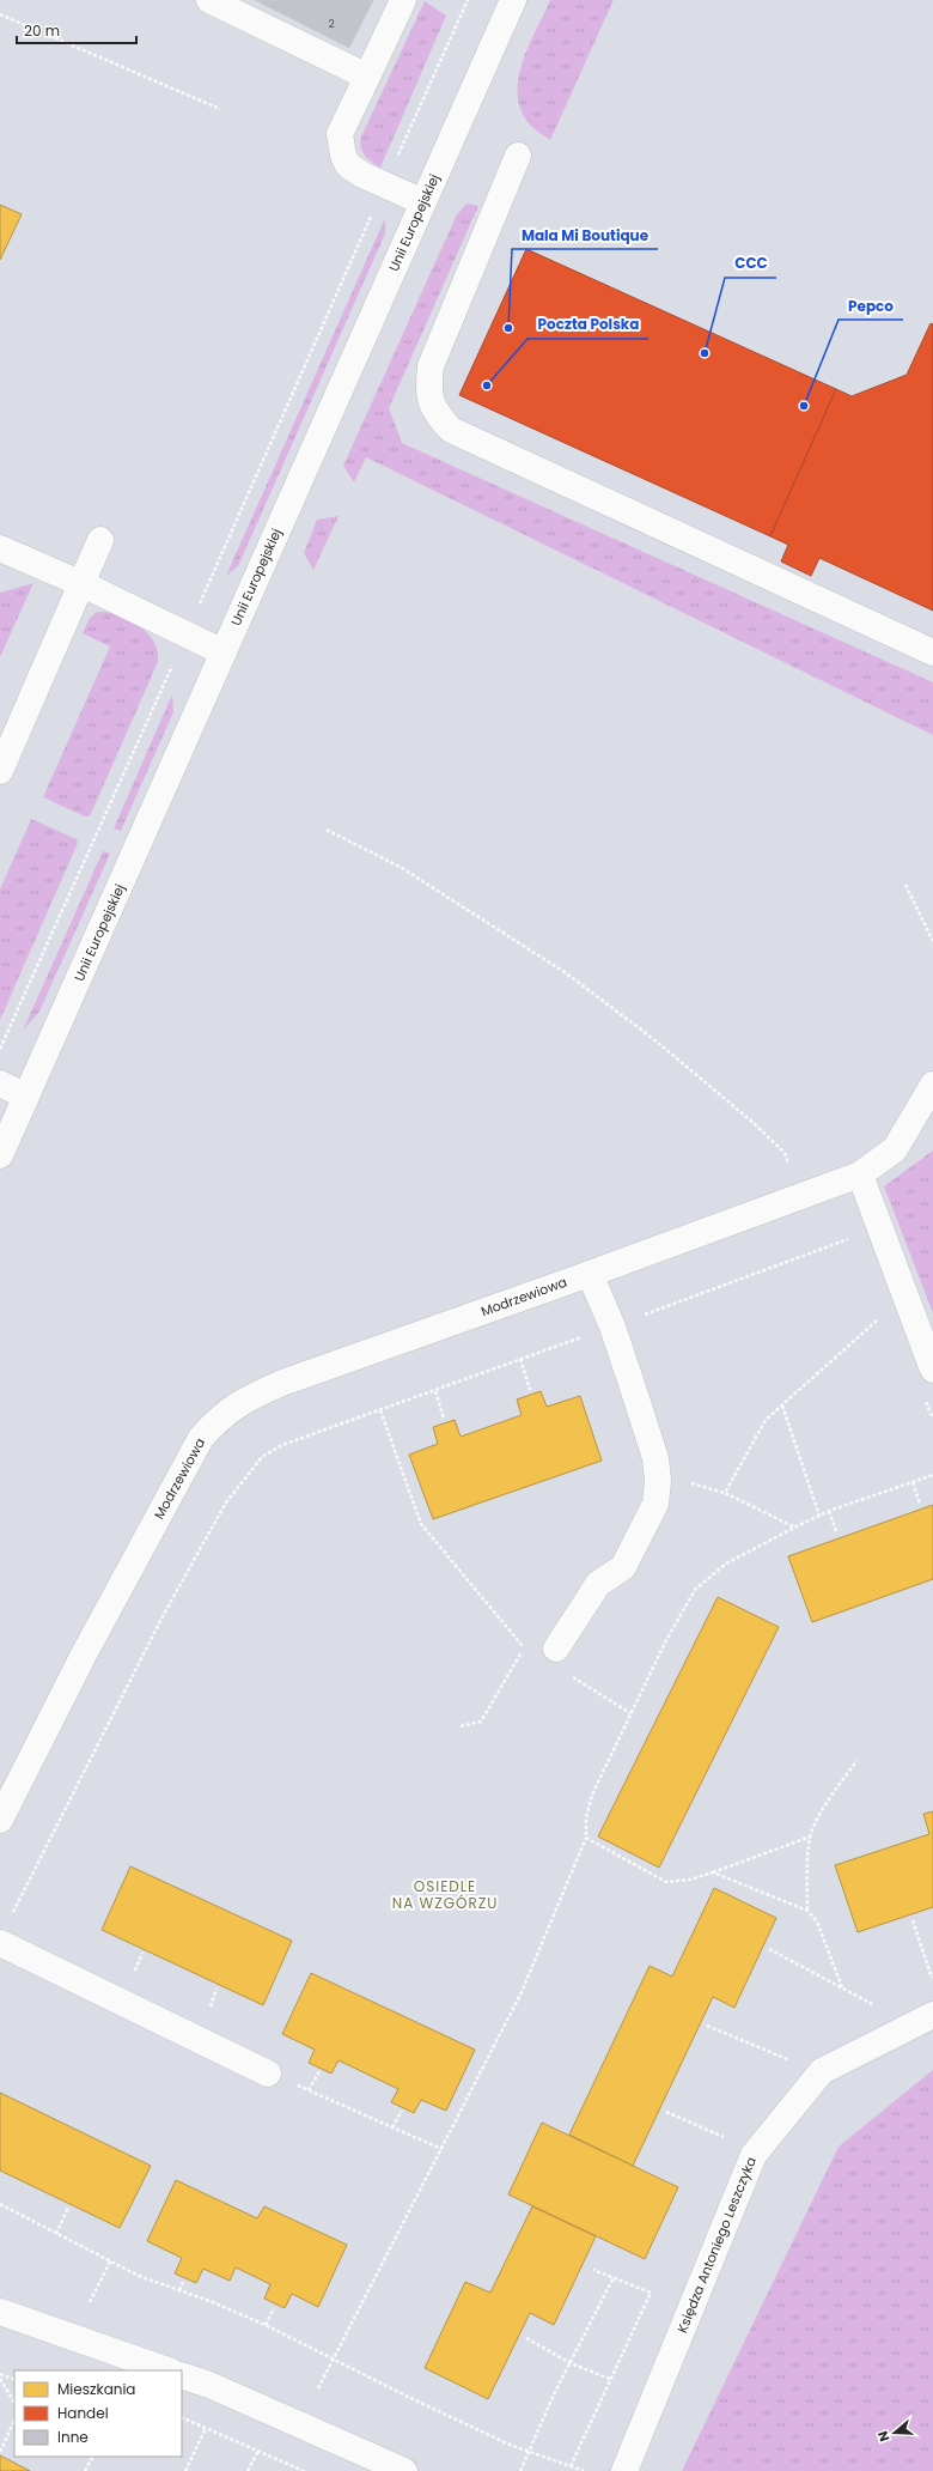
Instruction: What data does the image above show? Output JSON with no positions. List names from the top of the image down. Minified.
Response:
{"streets":{"street":["Unii Europejskiej","Modrzewiowa","Księdza Antoniego Leszczyka"]},"districts":["OSIEDLE NA WZGÓRZU"],"places":["Mala Mi Boutique","CCC","Poczta Polska","Pepco"],"house_numbers":["2"],"legend":["Mieszkania","Handel","Inne"],"scale_bar":"20 m","north":"left"}
